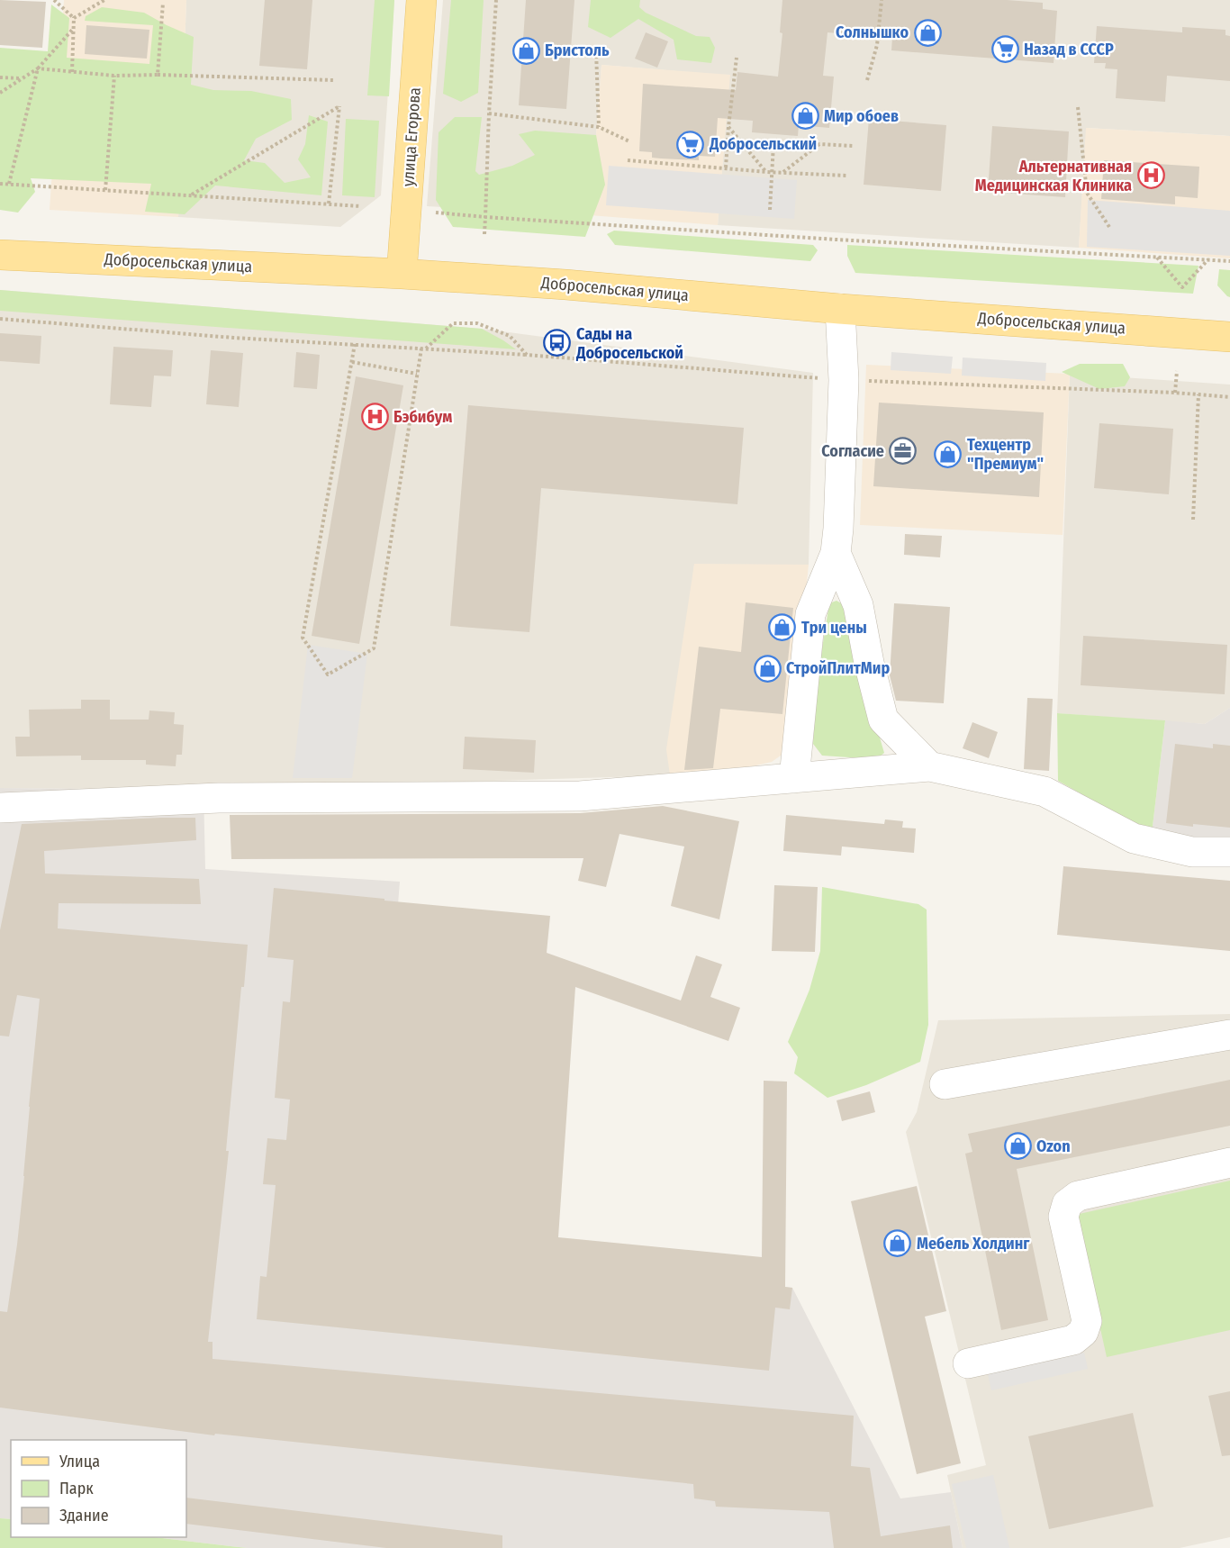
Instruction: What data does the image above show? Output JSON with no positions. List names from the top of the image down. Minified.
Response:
{"streets":{"main road":["улица Егорова","Добросельская улица"]},"crossings":[["улица Егорова","Добросельская улица"]],"places":{"shop":["Солнышко","Бристоль","Мир обоев","Техцентр \"Премиум\"","Три цены","СтройПлитМир","Ozon","Мебель Холдинг"],"supermarket":["Назад в СССР","Добросельский"],"hospital":["Альтернативная Mедицинская Kлиника","Бэбибум"],"bus stop":["Сады на Добросельской"],"office":["Согласие"]},"legend":["Улица","Парк","Здание"]}
